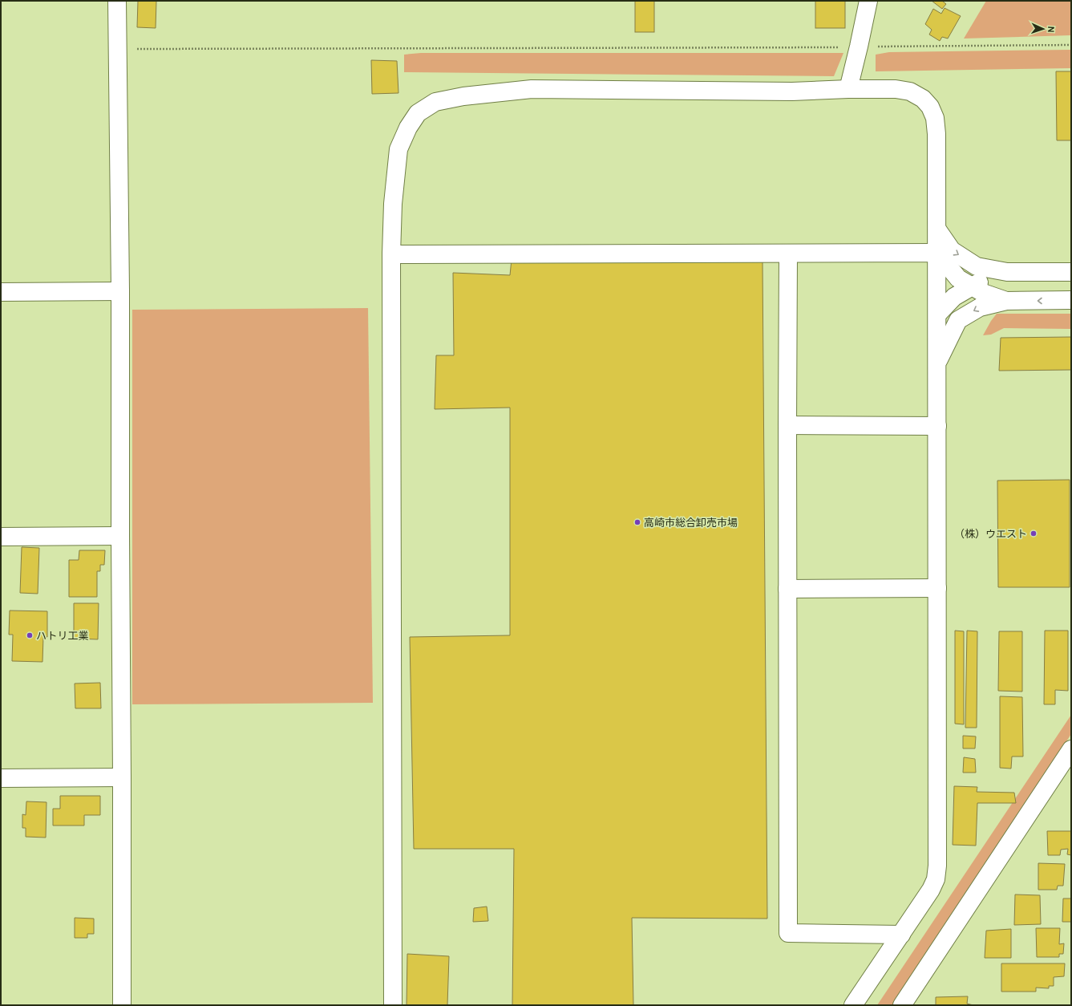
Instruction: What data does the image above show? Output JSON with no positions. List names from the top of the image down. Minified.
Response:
{"places":["高崎市総合卸売市場","（株）ウエスト","ハトリ工業"],"north":"right"}
